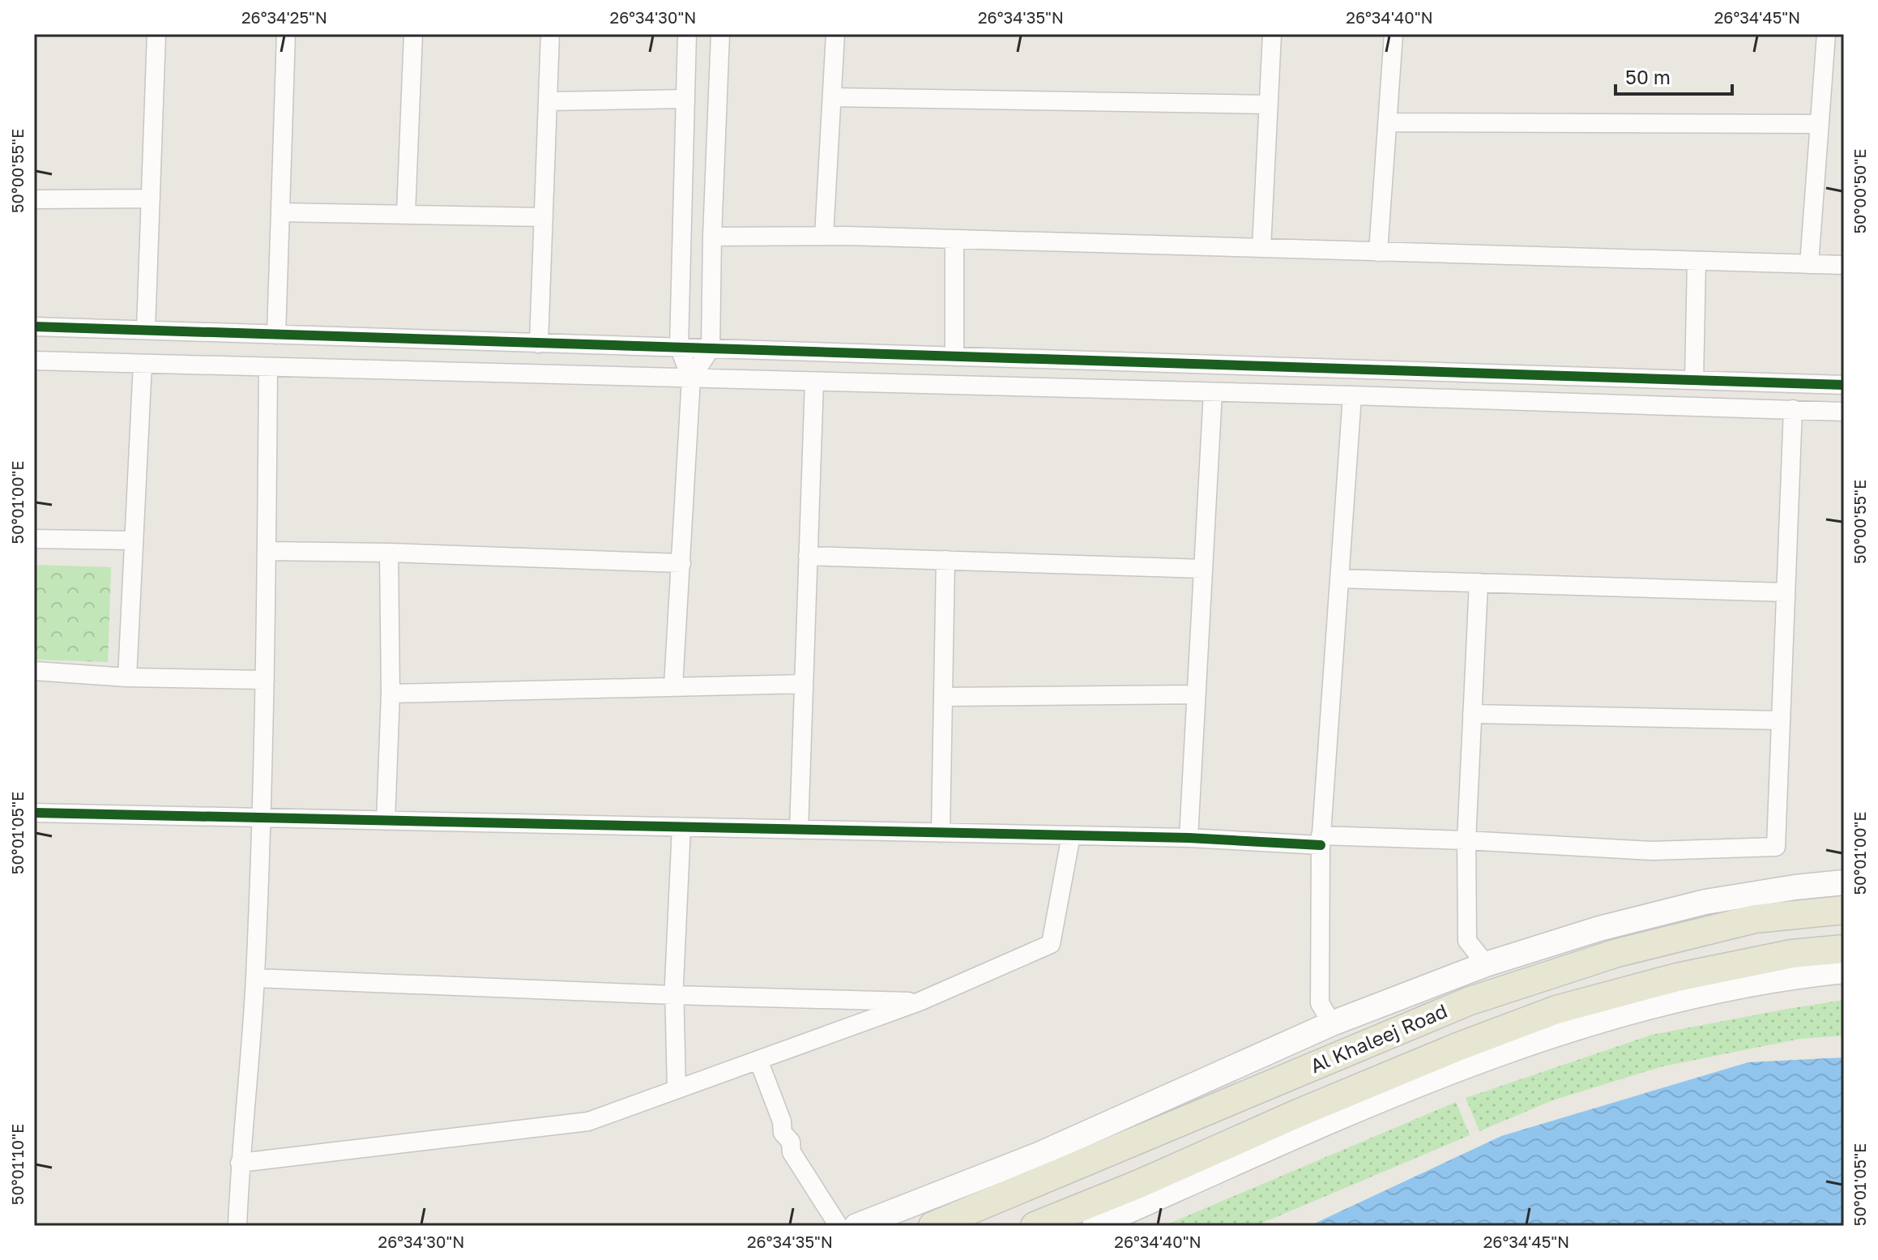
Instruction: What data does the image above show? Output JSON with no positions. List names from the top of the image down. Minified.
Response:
{"streets":{"main road":["Al Khaleej Road"]},"scale_bar":"50 m","coordinates":["26°34'25\"N","26°34'30\"N","26°34'35\"N","26°34'40\"N","26°34'45\"N","50°00'55\"E","50°00'50\"E","50°01'00\"E","50°01'05\"E","50°01'10\"E"]}
